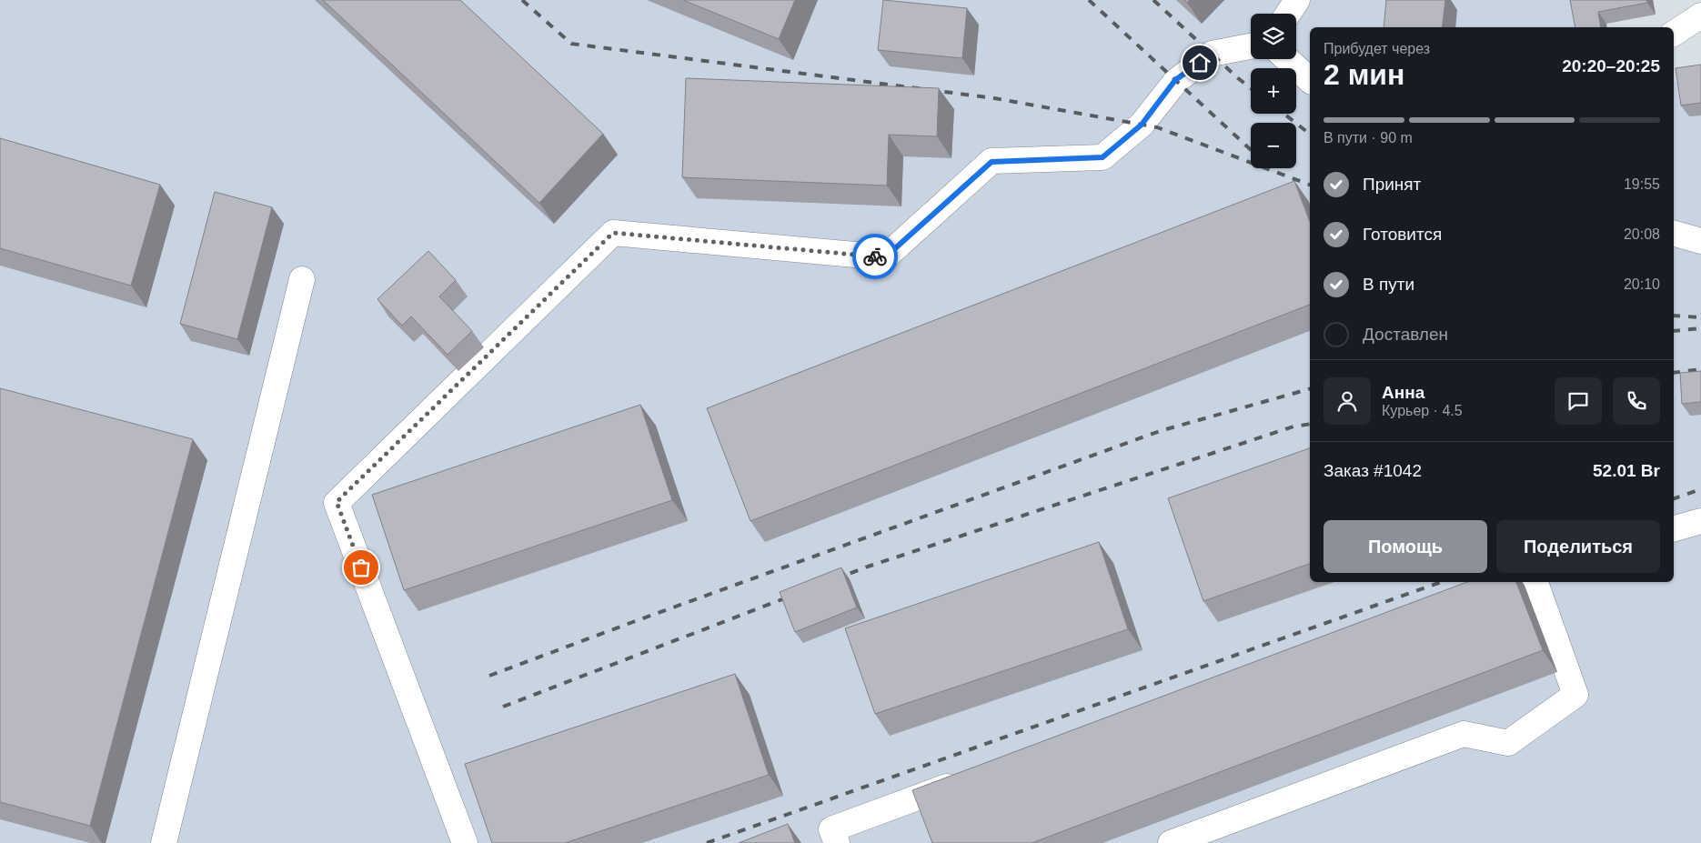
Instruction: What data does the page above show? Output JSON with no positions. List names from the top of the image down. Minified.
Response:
{"page":{"map_buttons":["+","−"],"heading":["2 мин","Прибудет через","20:20–20:25"],"panel":["Анна","Курьер · 4.5","Заказ #1042","52.01 Br"],"bar":"В пути · 90 m","list":[["Принят","19:55"],["Готовится","20:08"],["В пути","20:10"],"Доставлен"],"buttons":["Помощь","Поделиться"]}}
